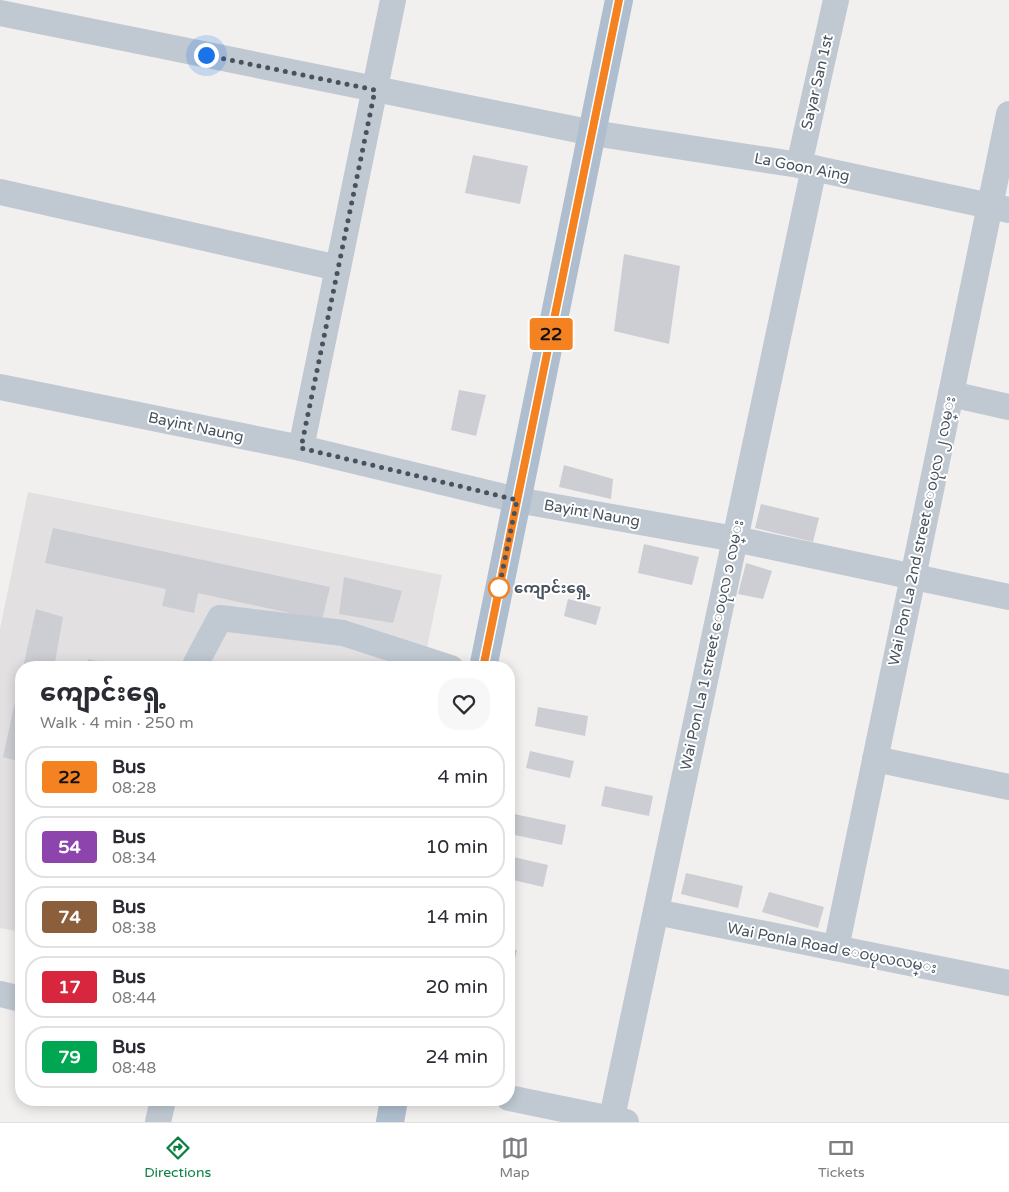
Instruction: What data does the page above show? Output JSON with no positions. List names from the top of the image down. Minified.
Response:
{"streets":{"street":["Sayar San 1st","La Goon Aing","Bayint Naung","Wai Pon La 2nd street ေဝပုလ ၂ လမ္း","Wai Pon La 1 street ေဝပုလ ၁ လမ္း","Wai Ponla Road ေဝပုလလမ္း"]},"crossings":[["Sayar San 1st","La Goon Aing"],["Sayar San 1st","Wai Pon La 1 street ေဝပုလ ၁ လမ္း"],["La Goon Aing","Wai Pon La 2nd street ေဝပုလ ၂ လမ္း"],["La Goon Aing","Wai Pon La 1 street ေဝပုလ ၁ လမ္း"],["Bayint Naung","Wai Pon La 2nd street ေဝပုလ ၂ လမ္း"],["Bayint Naung","Wai Pon La 1 street ေဝပုလ ၁ လမ္း"],["Wai Pon La 2nd street ေဝပုလ ၂ လမ္း","Wai Ponla Road ေဝပုလလမ္း"],["Wai Pon La 1 street ေဝပုလ ၁ လမ္း","Wai Ponla Road ေဝပုလလမ္း"]],"places":["ကျောင်းရှေ့"],"lines":["bus line 22"],"page":{"on_map":"22","heading":["ကျောင်းရှေ့","Walk · 4 min · 250 m"],"list":[{"mark":"22","name":"Bus","note":"08:28","value":"4 min"},{"mark":"54","name":"Bus","note":"08:34","value":"10 min"},{"mark":"74","name":"Bus","note":"08:38","value":"14 min"},{"mark":"17","name":"Bus","note":"08:44","value":"20 min"},{"mark":"79","name":"Bus","note":"08:48","value":"24 min"}],"tabs":["Directions","Map","Tickets"]}}
